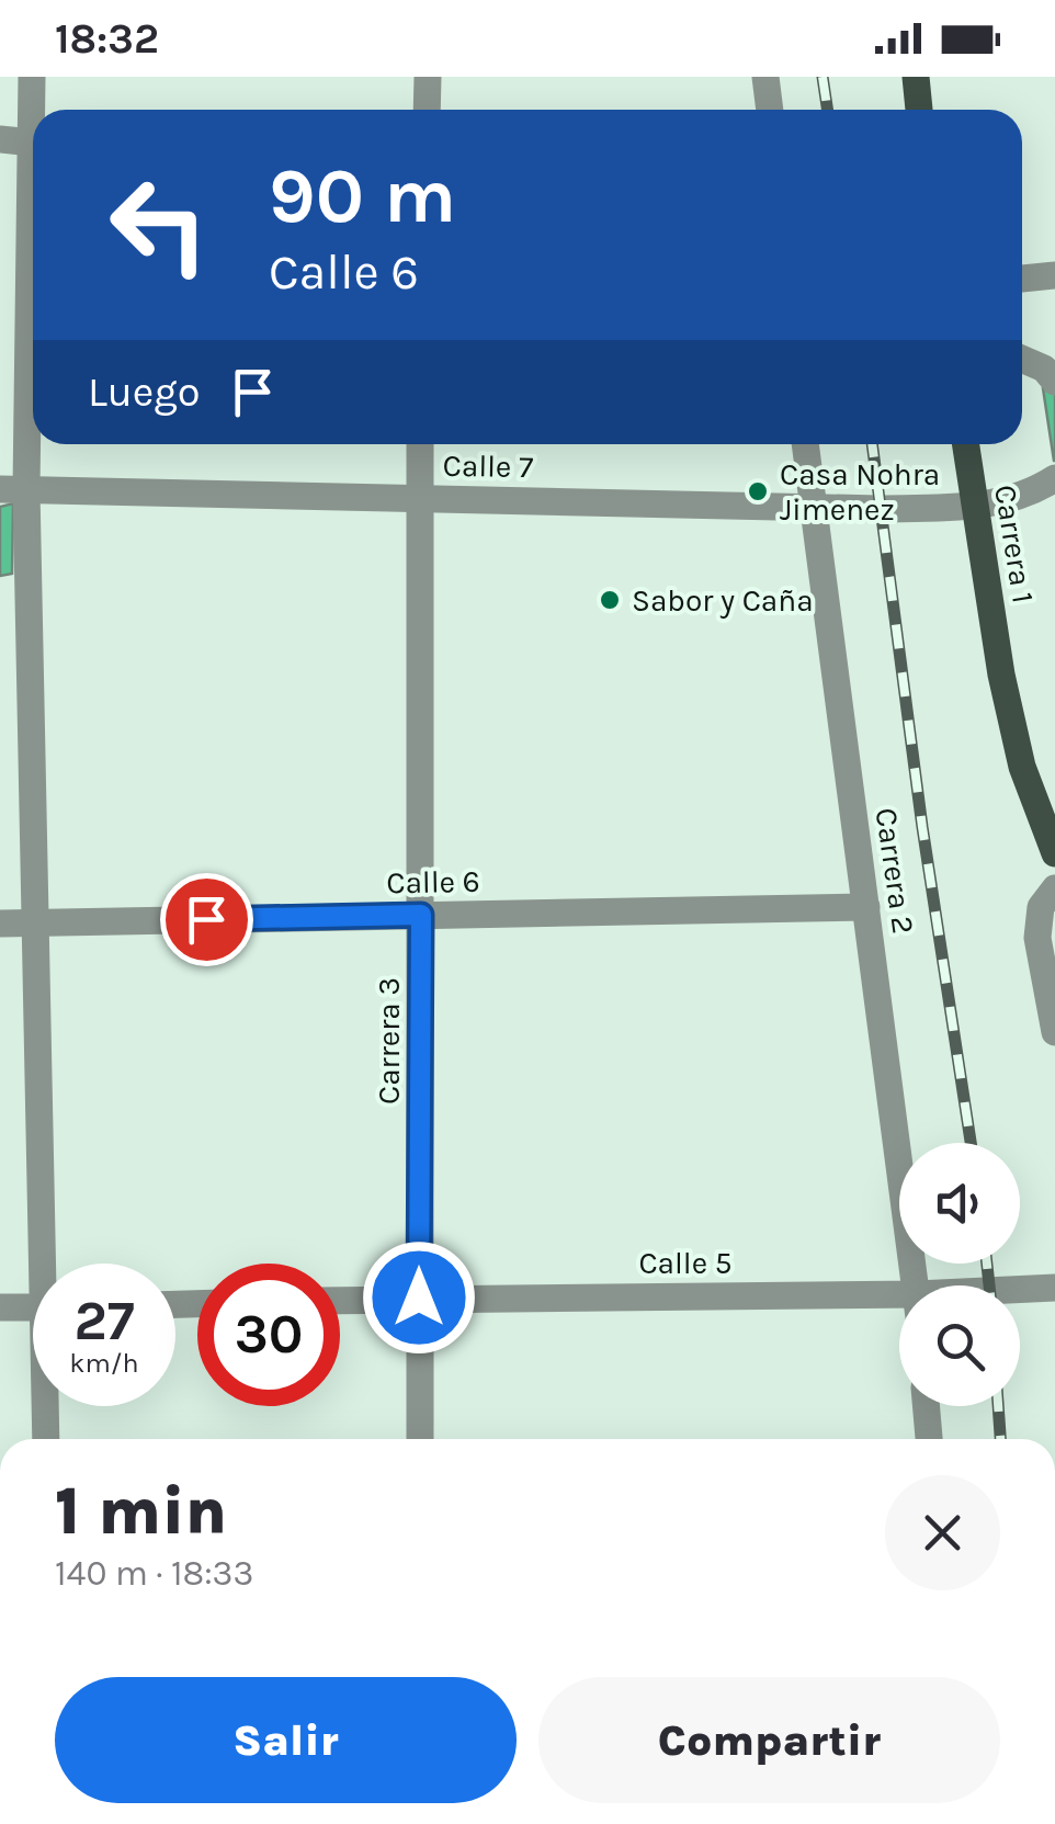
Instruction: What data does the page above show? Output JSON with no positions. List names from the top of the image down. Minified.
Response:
{"streets":{"main road":["Carrera 1"],"street":["Calle 7","Carrera 2","Calle 6","Carrera 3","Calle 5"]},"crossings":[["Calle 7","Carrera 1"],["Calle 7","Carrera 2"],["Calle 7","Carrera 3"],["Carrera 2","Calle 6"],["Calle 6","Carrera 3"],["Carrera 3","Calle 5"]],"places":["Casa Nohra Jimenez","Sabor y Caña"],"page":{"status":"18:32","turn":["90 m","Calle 6"],"then":"Luego","speed":"27 km/h","limit":"30","heading":["1 min","140 m · 18:33"],"buttons":["Salir","Compartir"]}}
